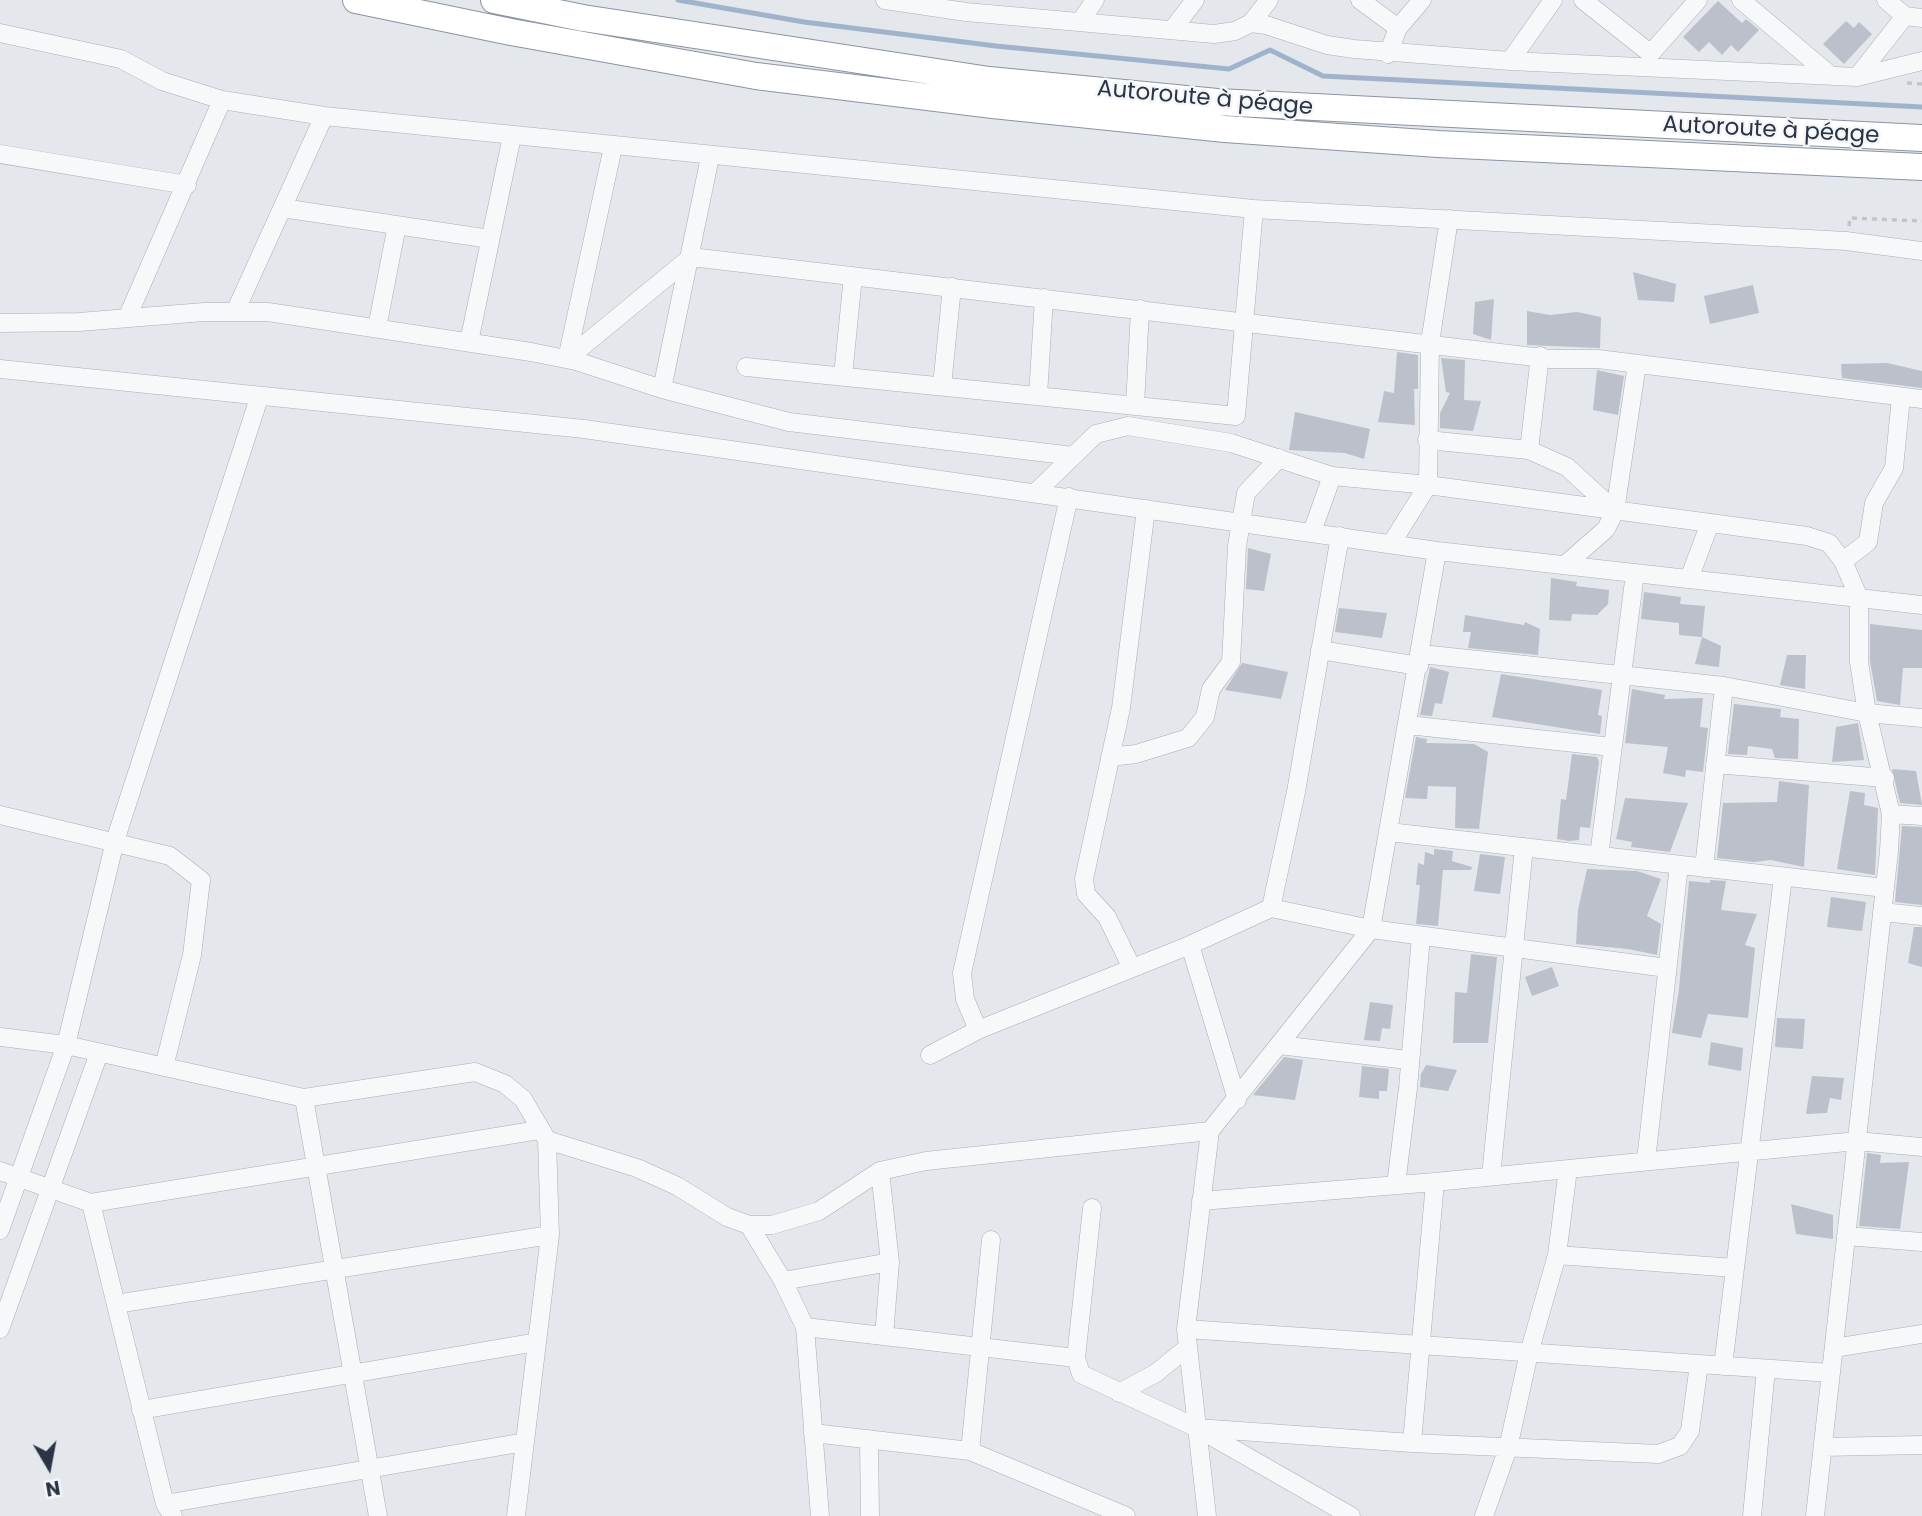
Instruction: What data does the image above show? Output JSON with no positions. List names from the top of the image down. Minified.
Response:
{"streets":{"highway":["Autoroute à péage"]},"north":"bottom"}
